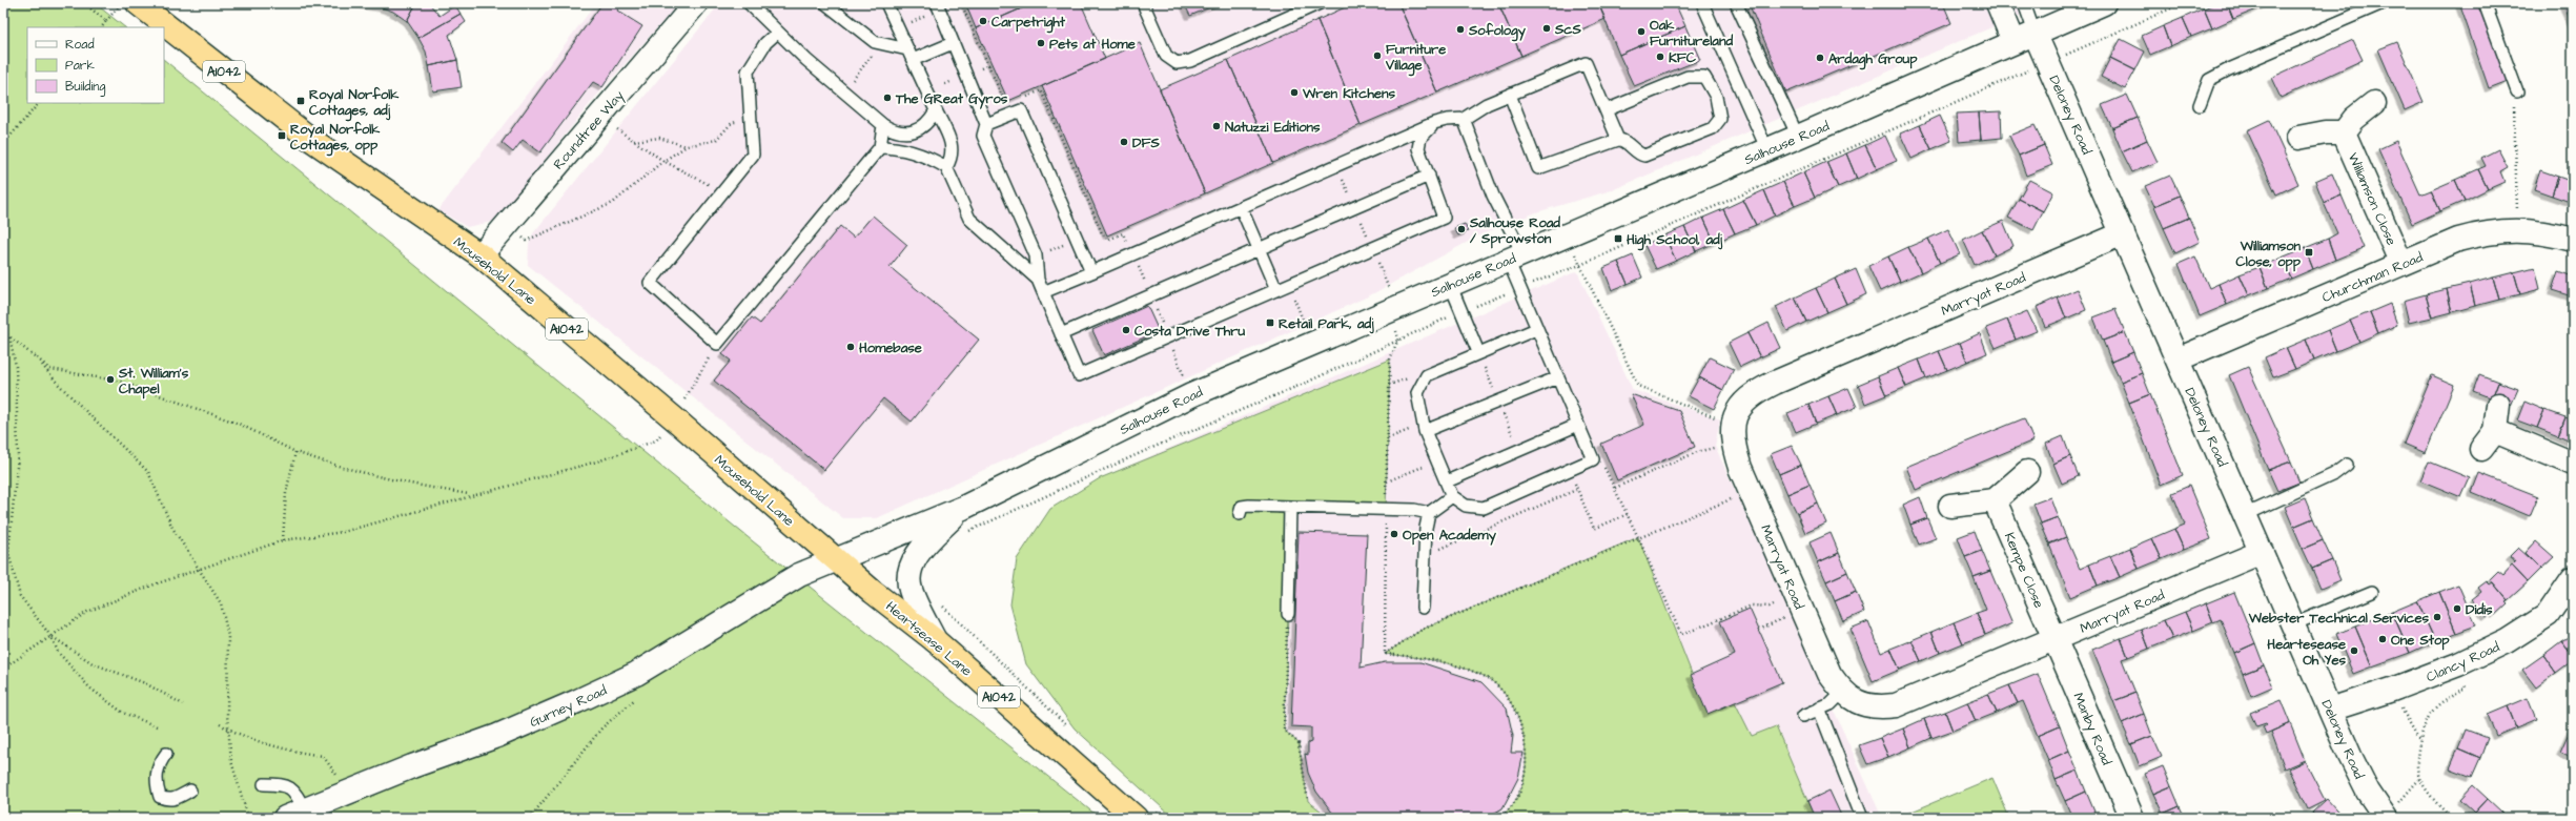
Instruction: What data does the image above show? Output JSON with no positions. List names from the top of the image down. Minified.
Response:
{"streets":{"highway":["A1042","Mousehold Lane","Heartsease Lane"],"street":["Deloney Road","Roundtree Way","Salhouse Road","Williamson Close","Churchman Road","Marryat Road","Kempe Close","Clancy Road","Gurney Road","Manby Road"]},"crossings":[["Deloney Road","Salhouse Road"],["Deloney Road","Churchman Road"],["Deloney Road","Marryat Road"],["Deloney Road","Clancy Road"],["Roundtree Way","Mousehold Lane"],["Salhouse Road","Mousehold Lane"],["Salhouse Road","Heartsease Lane"],["Salhouse Road","Gurney Road"],["Williamson Close","Churchman Road"],["Mousehold Lane","Heartsease Lane"],["Mousehold Lane","Gurney Road"],["Marryat Road","Kempe Close"],["Marryat Road","Manby Road"],["Kempe Close","Manby Road"],["Heartsease Lane","Gurney Road"]],"places":{"other":["Carpetright","ScS","Sofology","Oak Furnitureland","Pets at Home","Furniture Village","KFC","Ardagh Group","Wren Kitchens","The GReat Gyros","Natuzzi Editions","DFS","Salhouse Road / Sprowston","Costa Drive Thru","Homebase","St. William's Chapel","Open Academy","Didis","Webster Technical Services","One Stop","Heartesease Oh Yes"],"transit":["Royal Norfolk Cottages, adj","Royal Norfolk Cottages, opp","High School, adj","Williamson Close, opp","Retail Park, adj"]},"legend":["Road","Park","Building"]}
